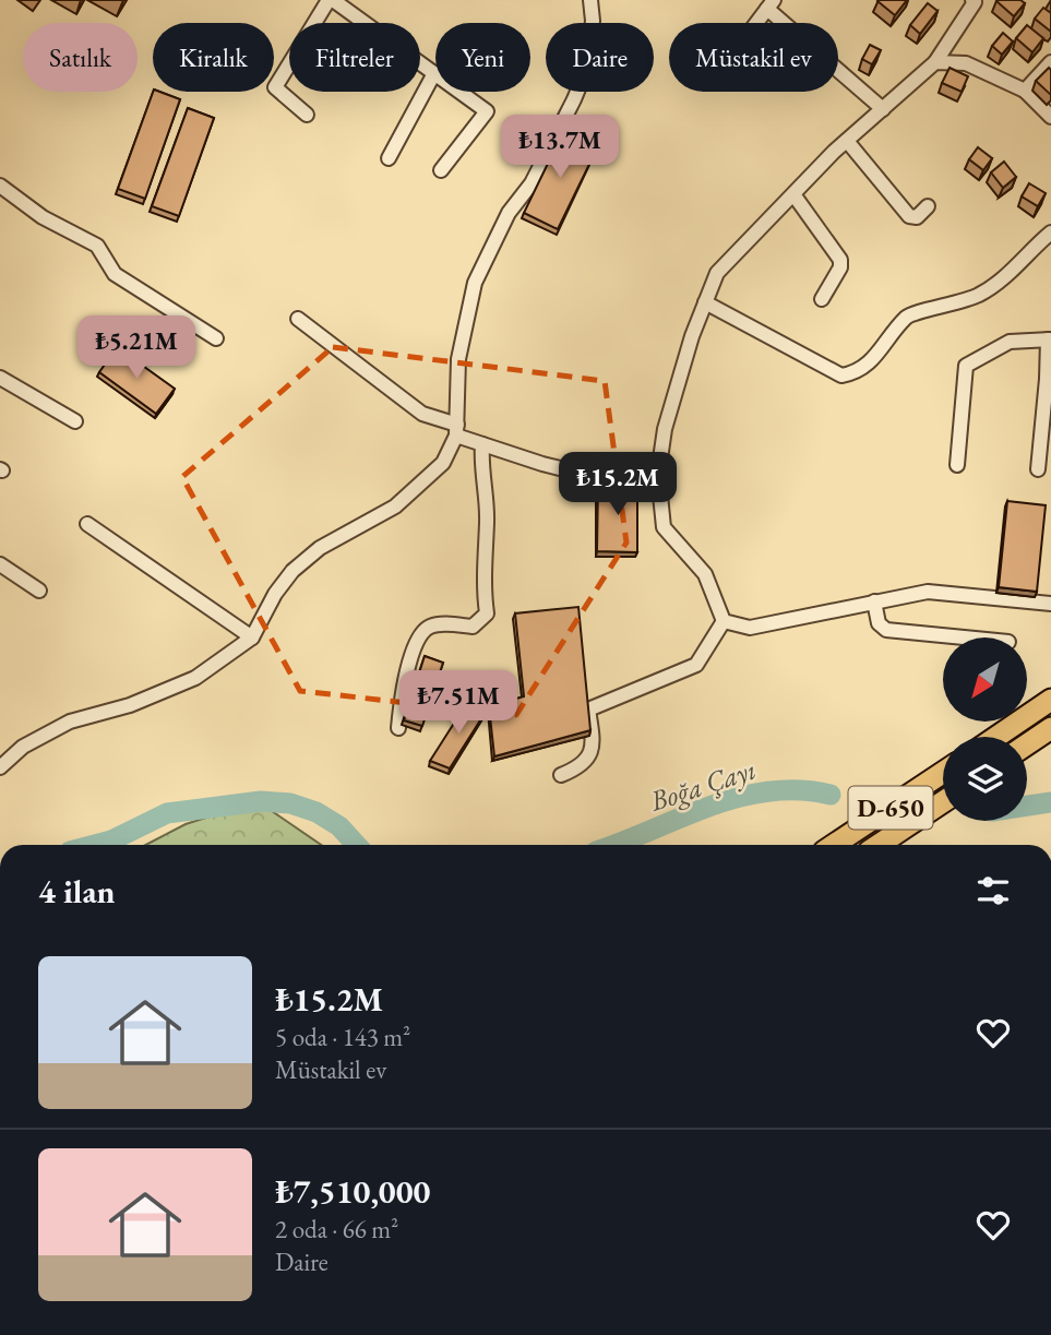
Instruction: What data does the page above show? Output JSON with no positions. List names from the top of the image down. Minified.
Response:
{"streets":{"highway":["D-650"]},"water":["Boğa Çayı"],"north":"bottom left","page":{"chip":["Satılık","Kiralık","Filtreler","Yeni","Daire","Müstakil ev"],"price":["₺13.7M","₺5.21M","₺15.2M","₺7.51M"],"heading":"4 ilan","list":[{"name":"₺15.2M","note":"5 oda · 143 m² · Müstakil ev"},{"name":"₺7,510,000","note":"2 oda · 66 m² · Daire"}]}}
